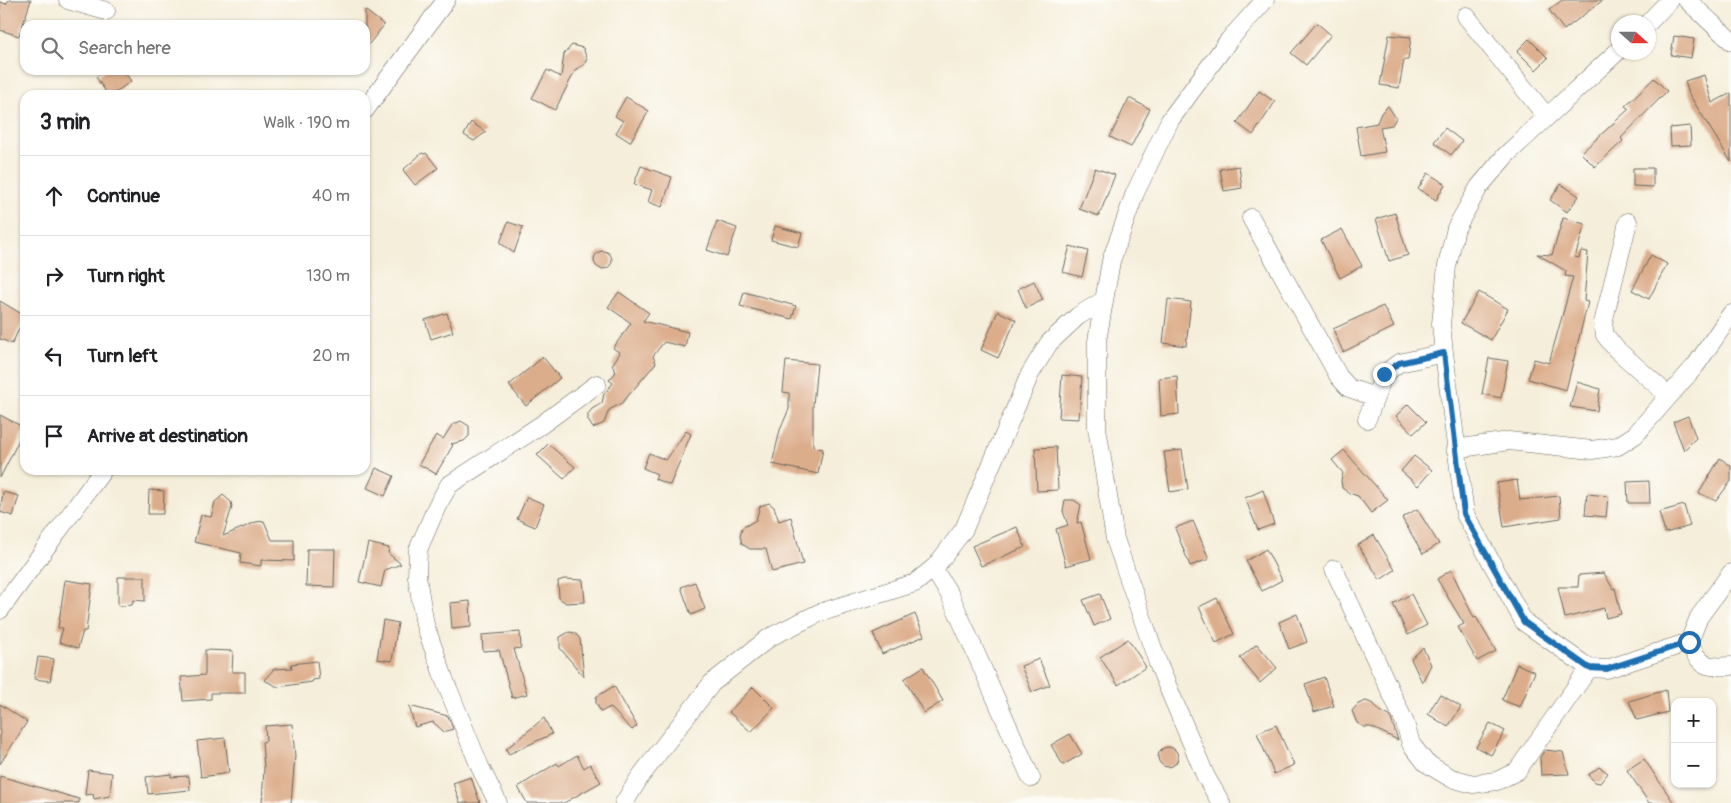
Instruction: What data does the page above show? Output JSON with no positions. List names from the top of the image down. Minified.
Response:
{"north":"right","page":{"search":"Search here","heading":["3 min","Walk · 190 m"],"list":[["Continue","40 m"],["Turn right","130 m"],["Turn left","20 m"],"Arrive at destination"],"map_buttons":["+","−"]}}
